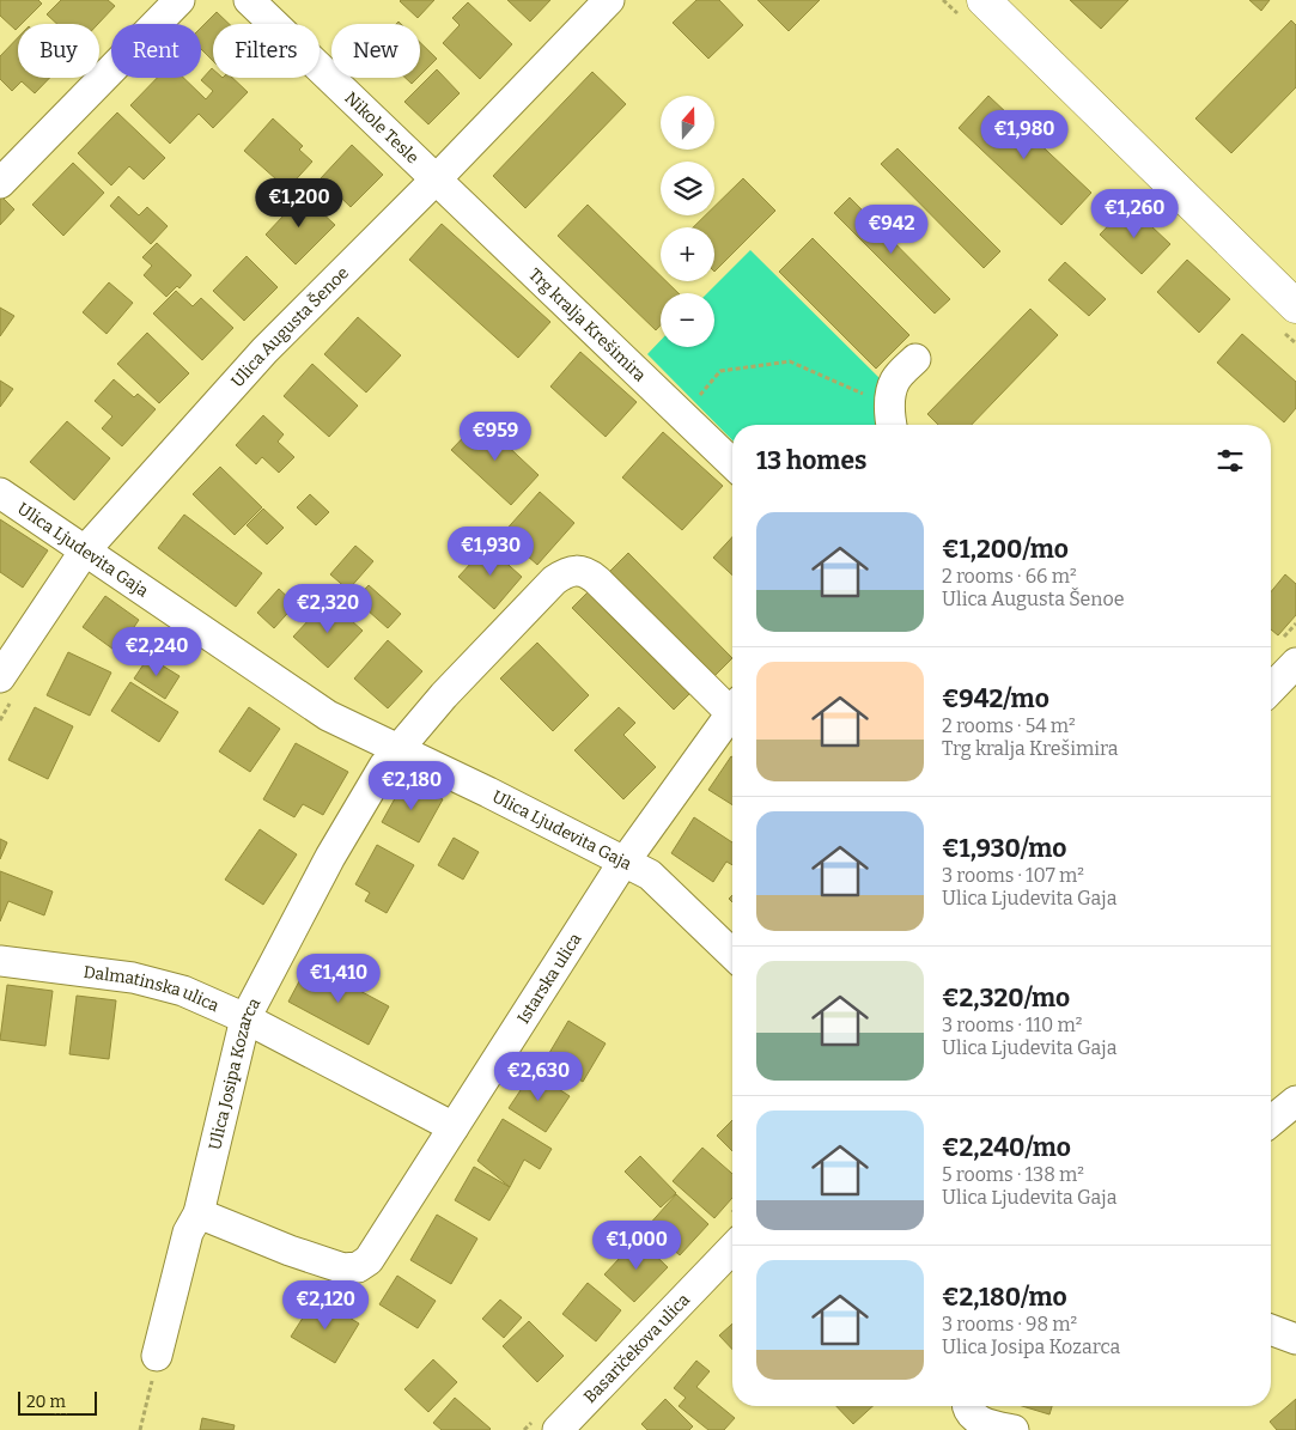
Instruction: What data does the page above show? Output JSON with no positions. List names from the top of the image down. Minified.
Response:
{"streets":{"street":["Nikole Tesle","Trg kralja Krešimira","Ulica Augusta Šenoe","Ulica Ljudevita Gaja","Istarska ulica","Dalmatinska ulica","Ulica Josipa Kozarca","Basaričekova ulica"]},"crossings":[["Nikole Tesle","Trg kralja Krešimira"],["Nikole Tesle","Ulica Augusta Šenoe"],["Trg kralja Krešimira","Ulica Augusta Šenoe"],["Ulica Augusta Šenoe","Ulica Ljudevita Gaja"],["Ulica Ljudevita Gaja","Istarska ulica"],["Ulica Ljudevita Gaja","Ulica Josipa Kozarca"],["Istarska ulica","Dalmatinska ulica"],["Istarska ulica","Ulica Josipa Kozarca"],["Dalmatinska ulica","Ulica Josipa Kozarca"]],"scale_bar":"20 m","north":"top","page":{"chip":["Buy","Rent","Filters","New"],"map_buttons":["+","−"],"price":["€1,980","€1,200","€1,260","€942","€959","€1,930","€2,320","€2,240","€2,180","€1,410","€2,630","€1,000","€2,120"],"heading":"13 homes","list":[{"name":"€1,200/mo","note":"2 rooms · 66 m² · Ulica Augusta Šenoe"},{"name":"€942/mo","note":"2 rooms · 54 m² · Trg kralja Krešimira"},{"name":"€1,930/mo","note":"3 rooms · 107 m² · Ulica Ljudevita Gaja"},{"name":"€2,320/mo","note":"3 rooms · 110 m² · Ulica Ljudevita Gaja"},{"name":"€2,240/mo","note":"5 rooms · 138 m² · Ulica Ljudevita Gaja"},{"name":"€2,180/mo","note":"3 rooms · 98 m² · Ulica Josipa Kozarca"}],"scale":"20 m"}}
